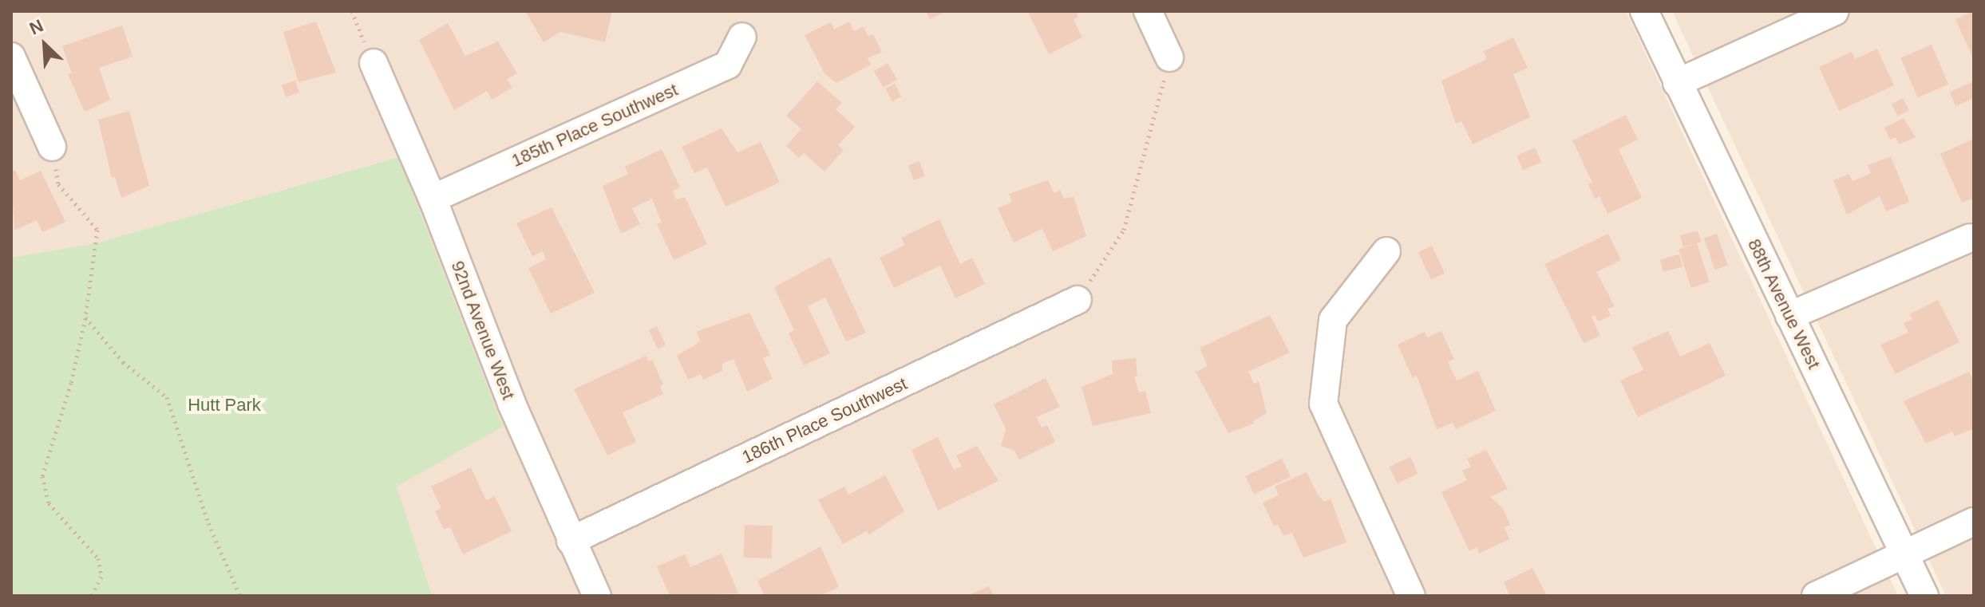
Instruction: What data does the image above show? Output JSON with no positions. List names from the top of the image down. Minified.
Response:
{"streets":{"street":["185th Place Southwest","88th Avenue West","92nd Avenue West","186th Place Southwest"]},"crossings":[["185th Place Southwest","92nd Avenue West"],["92nd Avenue West","186th Place Southwest"]],"parks":["Hutt Park"],"north":"top left"}
